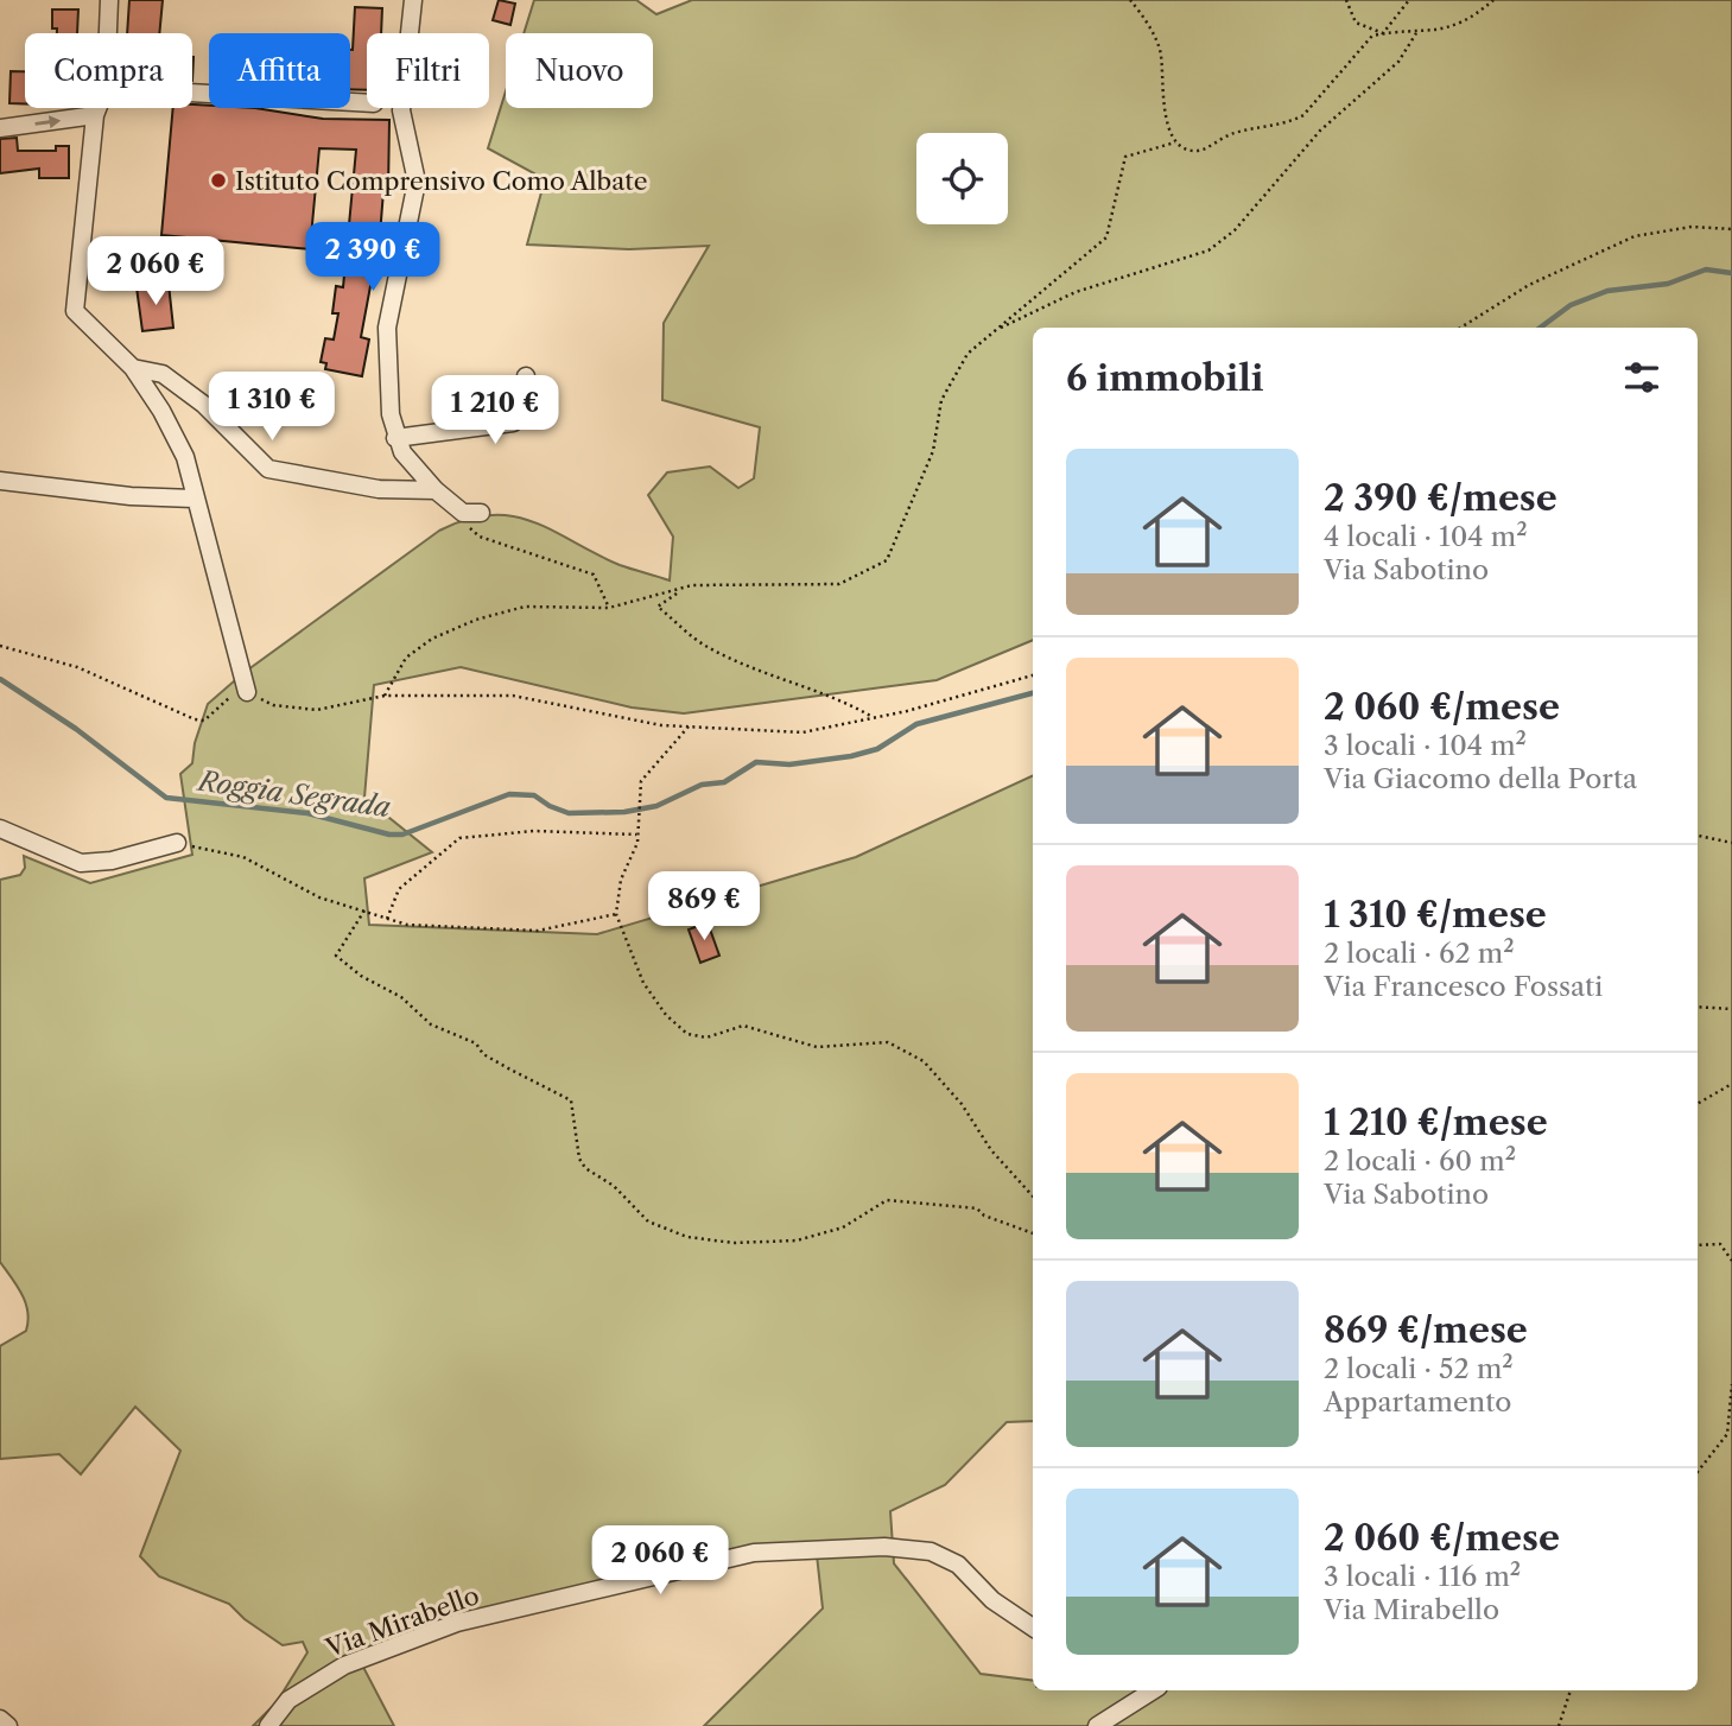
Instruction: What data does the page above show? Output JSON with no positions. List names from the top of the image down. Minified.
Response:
{"streets":{"street":["Via Mirabello"]},"water":["Roggia Segrada"],"places":["Istituto Comprensivo Como Albate"],"page":{"chip":["Compra","Affitta","Filtri","Nuovo"],"price":["2 390 €","2 060 €","1 310 €","1 210 €","869 €","2 060 €"],"heading":"6 immobili","list":[{"name":"2 390 €/mese","note":"4 locali · 104 m² · Via Sabotino"},{"name":"2 060 €/mese","note":"3 locali · 104 m² · Via Giacomo della Porta"},{"name":"1 310 €/mese","note":"2 locali · 62 m² · Via Francesco Fossati"},{"name":"1 210 €/mese","note":"2 locali · 60 m² · Via Sabotino"},{"name":"869 €/mese","note":"2 locali · 52 m² · Appartamento"},{"name":"2 060 €/mese","note":"3 locali · 116 m² · Via Mirabello"}]}}
